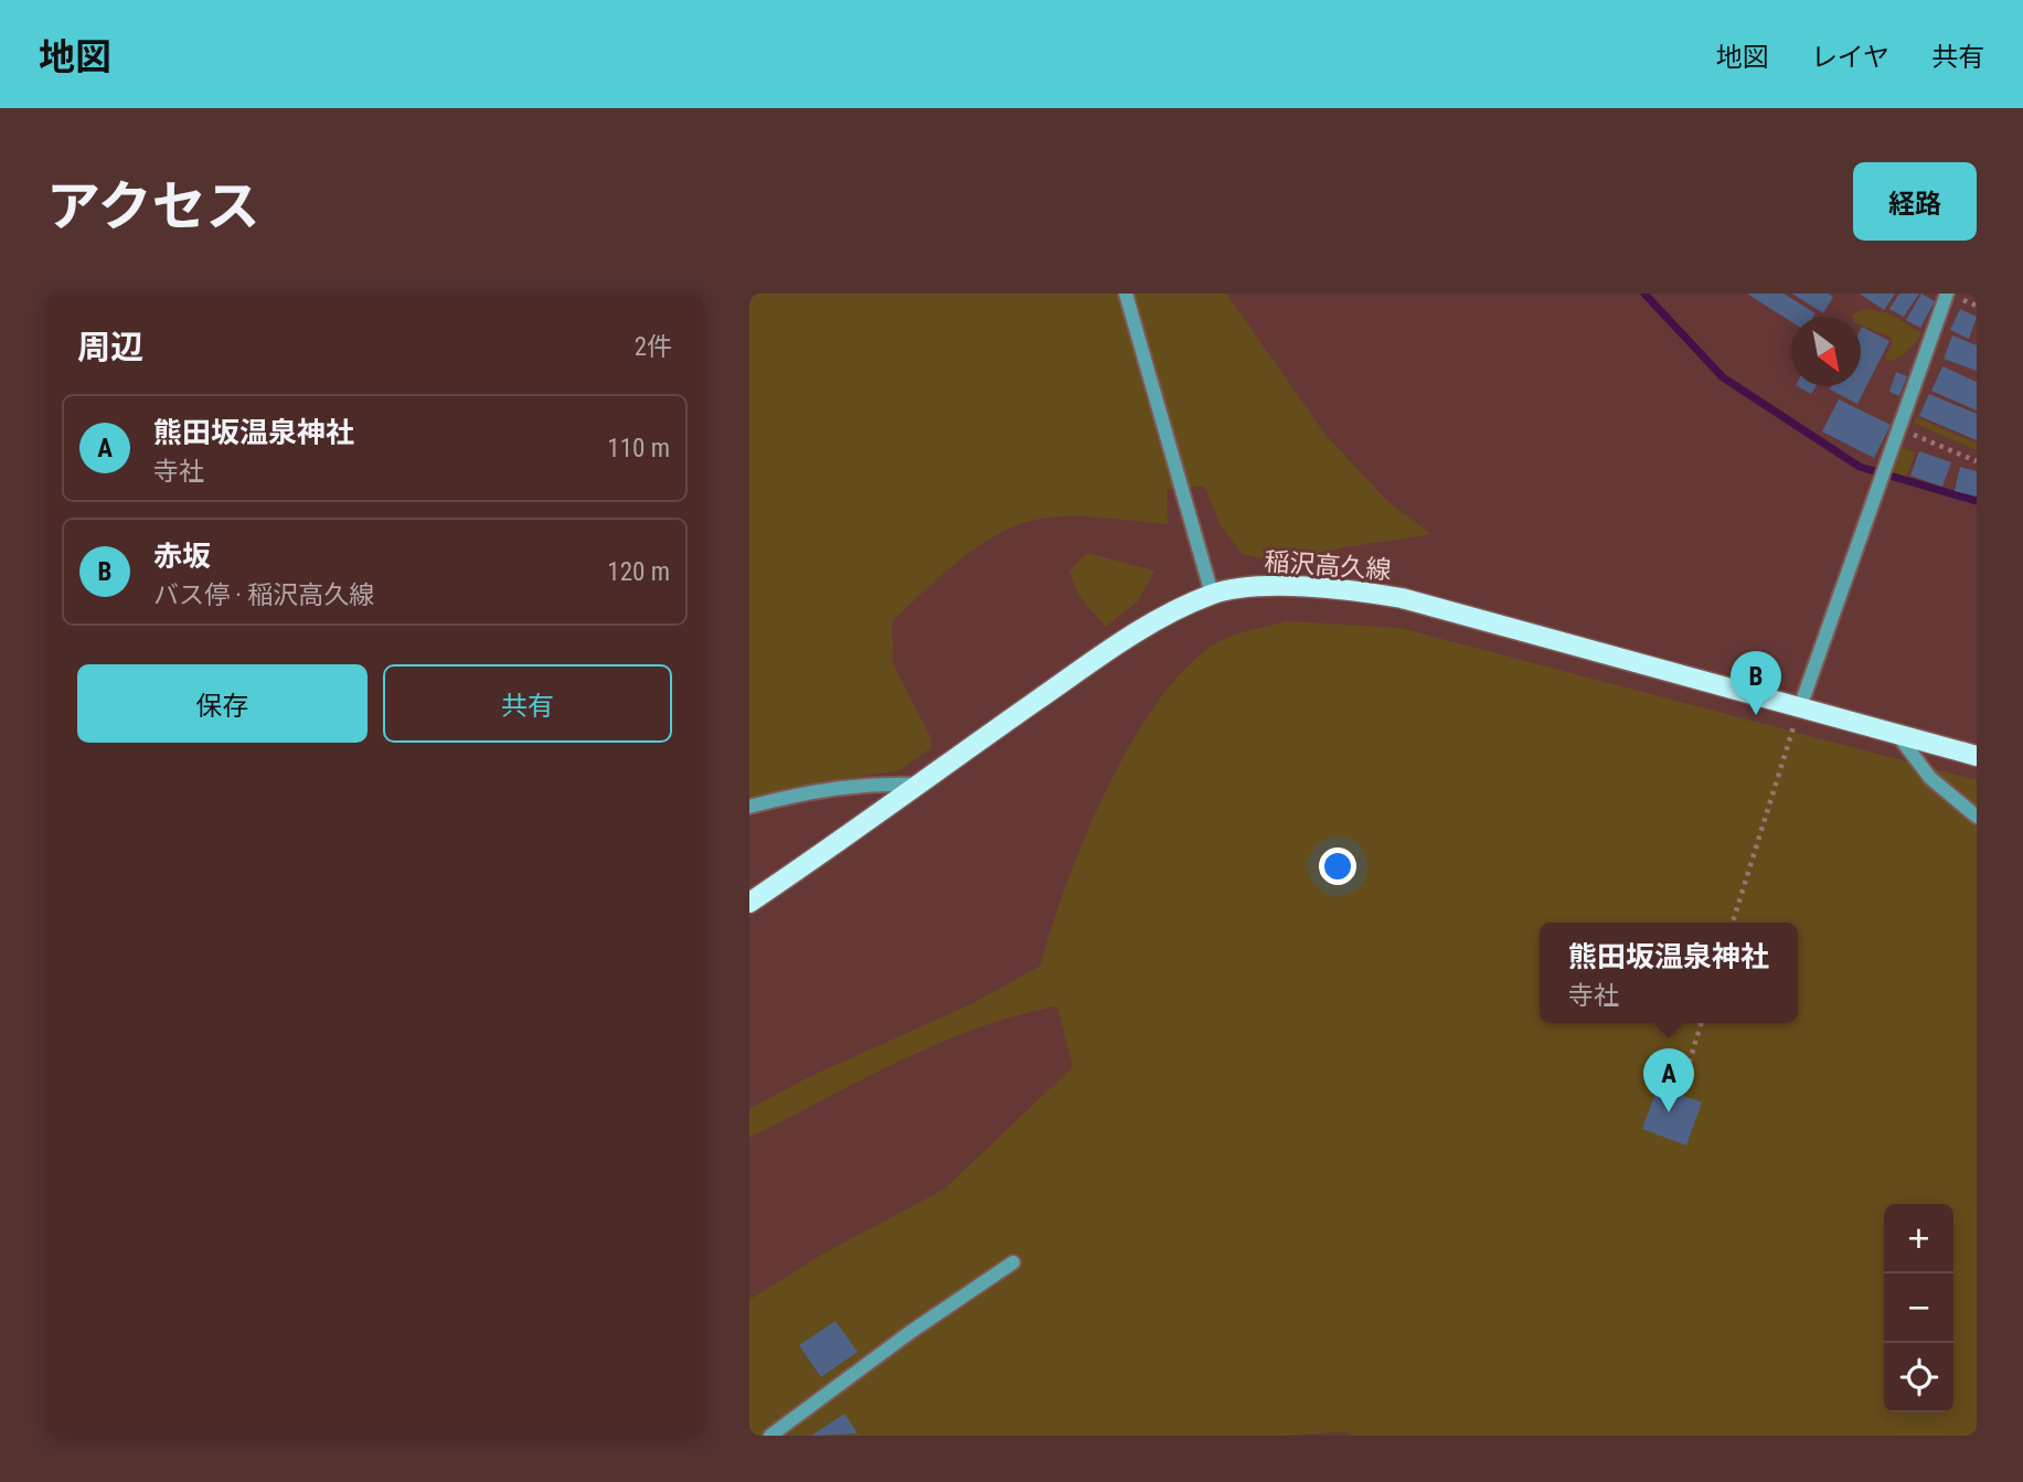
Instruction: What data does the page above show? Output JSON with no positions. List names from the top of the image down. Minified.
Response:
{"streets":{"main road":["稲沢高久線"]},"north":"bottom right","page":{"header":"地図","nav":["地図","レイヤ","共有"],"title":"アクセス","buttons":["経路",["保存","共有"]],"heading":["周辺","2件"],"list":[{"mark":"A","name":"熊田坂温泉神社","note":"寺社","value":"110 m"},{"mark":"B","name":"赤坂","note":"バス停 · 稲沢高久線","value":"120 m"}],"pins":["B","A"],"popup":["熊田坂温泉神社","寺社"],"map_buttons":["+","−"]}}
